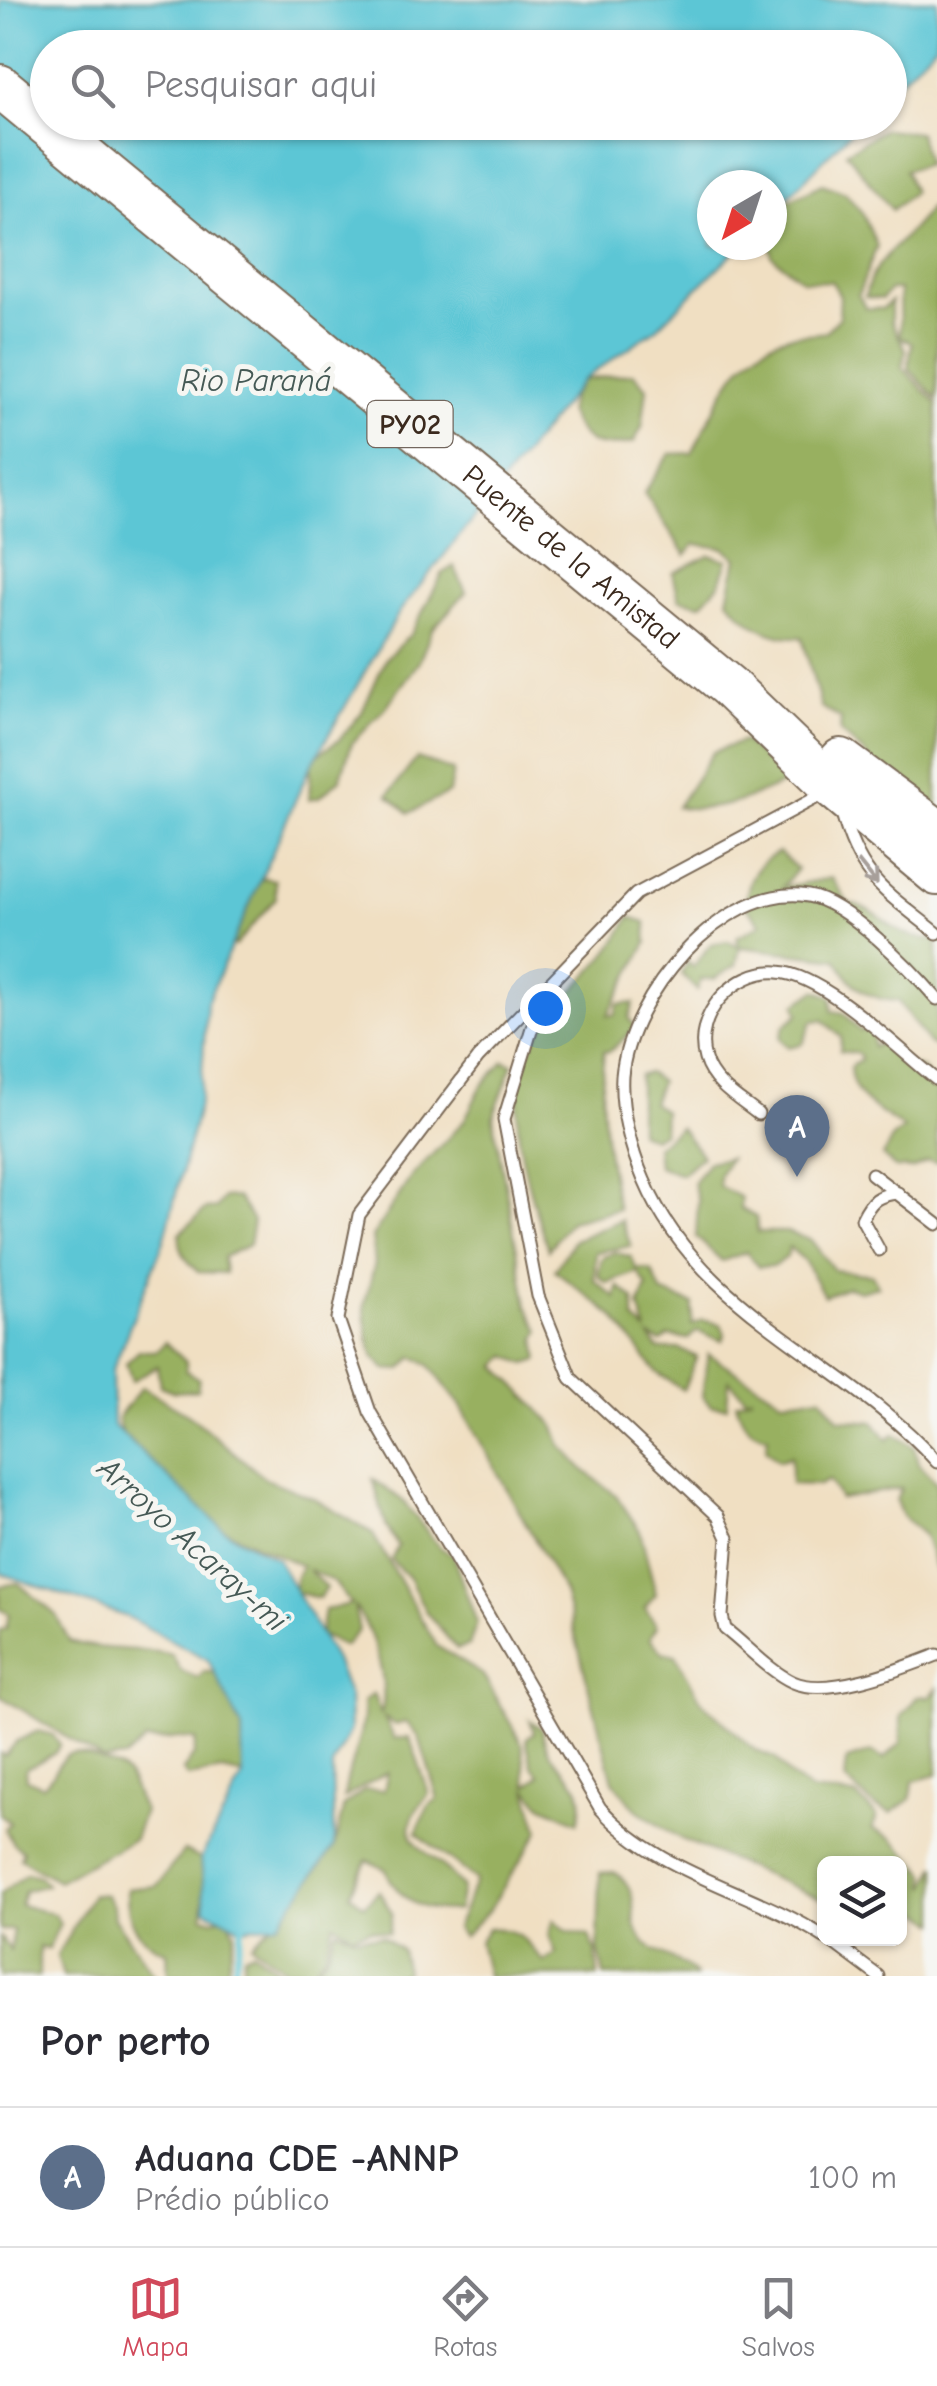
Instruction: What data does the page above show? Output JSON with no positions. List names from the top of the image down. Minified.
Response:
{"streets":{"highway":["PY02","Puente de la Amistad"]},"crossings":[["PY02","Puente de la Amistad"]],"water":["Rio Paraná","Arroyo Acaray-mi"],"north":"bottom left","page":{"search":"Pesquisar aqui","pins":"A","heading":"Por perto","list":[{"mark":"A","name":"Aduana CDE -ANNP","note":"Prédio público","value":"100 m"}],"nav":["Mapa","Rotas","Salvos"]}}
